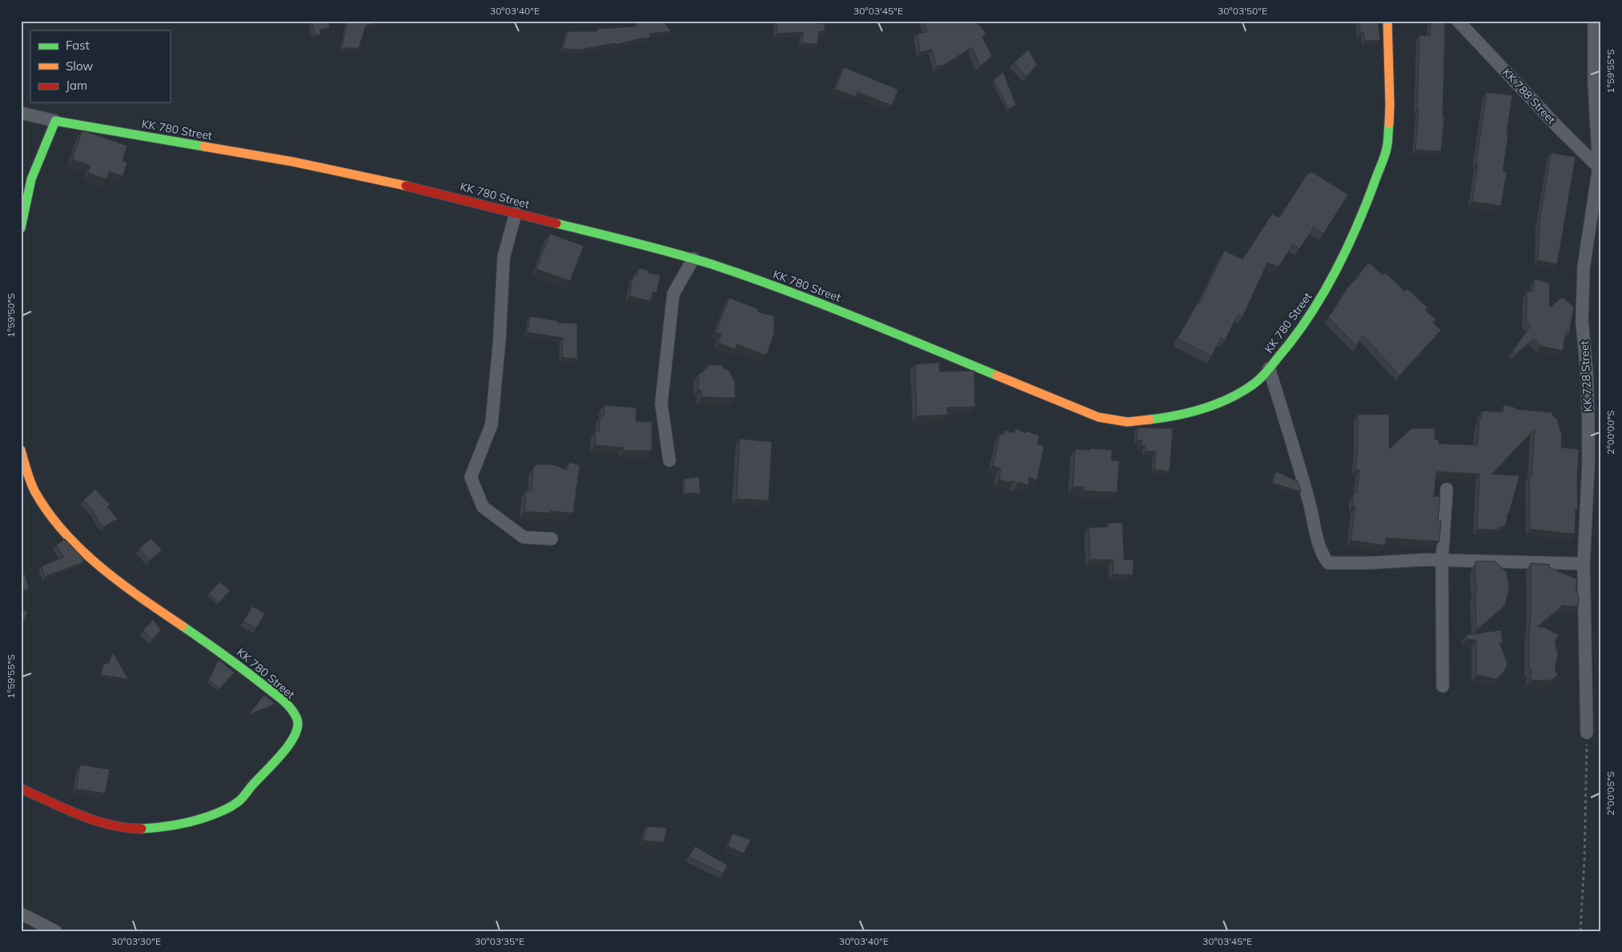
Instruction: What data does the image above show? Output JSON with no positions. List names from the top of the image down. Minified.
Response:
{"streets":{"street":["KK 788 Street","KK 780 Street","KK 728 Street"]},"crossings":[["KK 788 Street","KK 728 Street"]],"legend":["Fast","Slow","Jam"],"coordinates":["30°03'40\"E","30°03'45\"E","30°03'50\"E","1°59'55\"S","1°59'50\"S","2°00'00\"S","2°00'05\"S","30°03'30\"E","30°03'35\"E"]}
